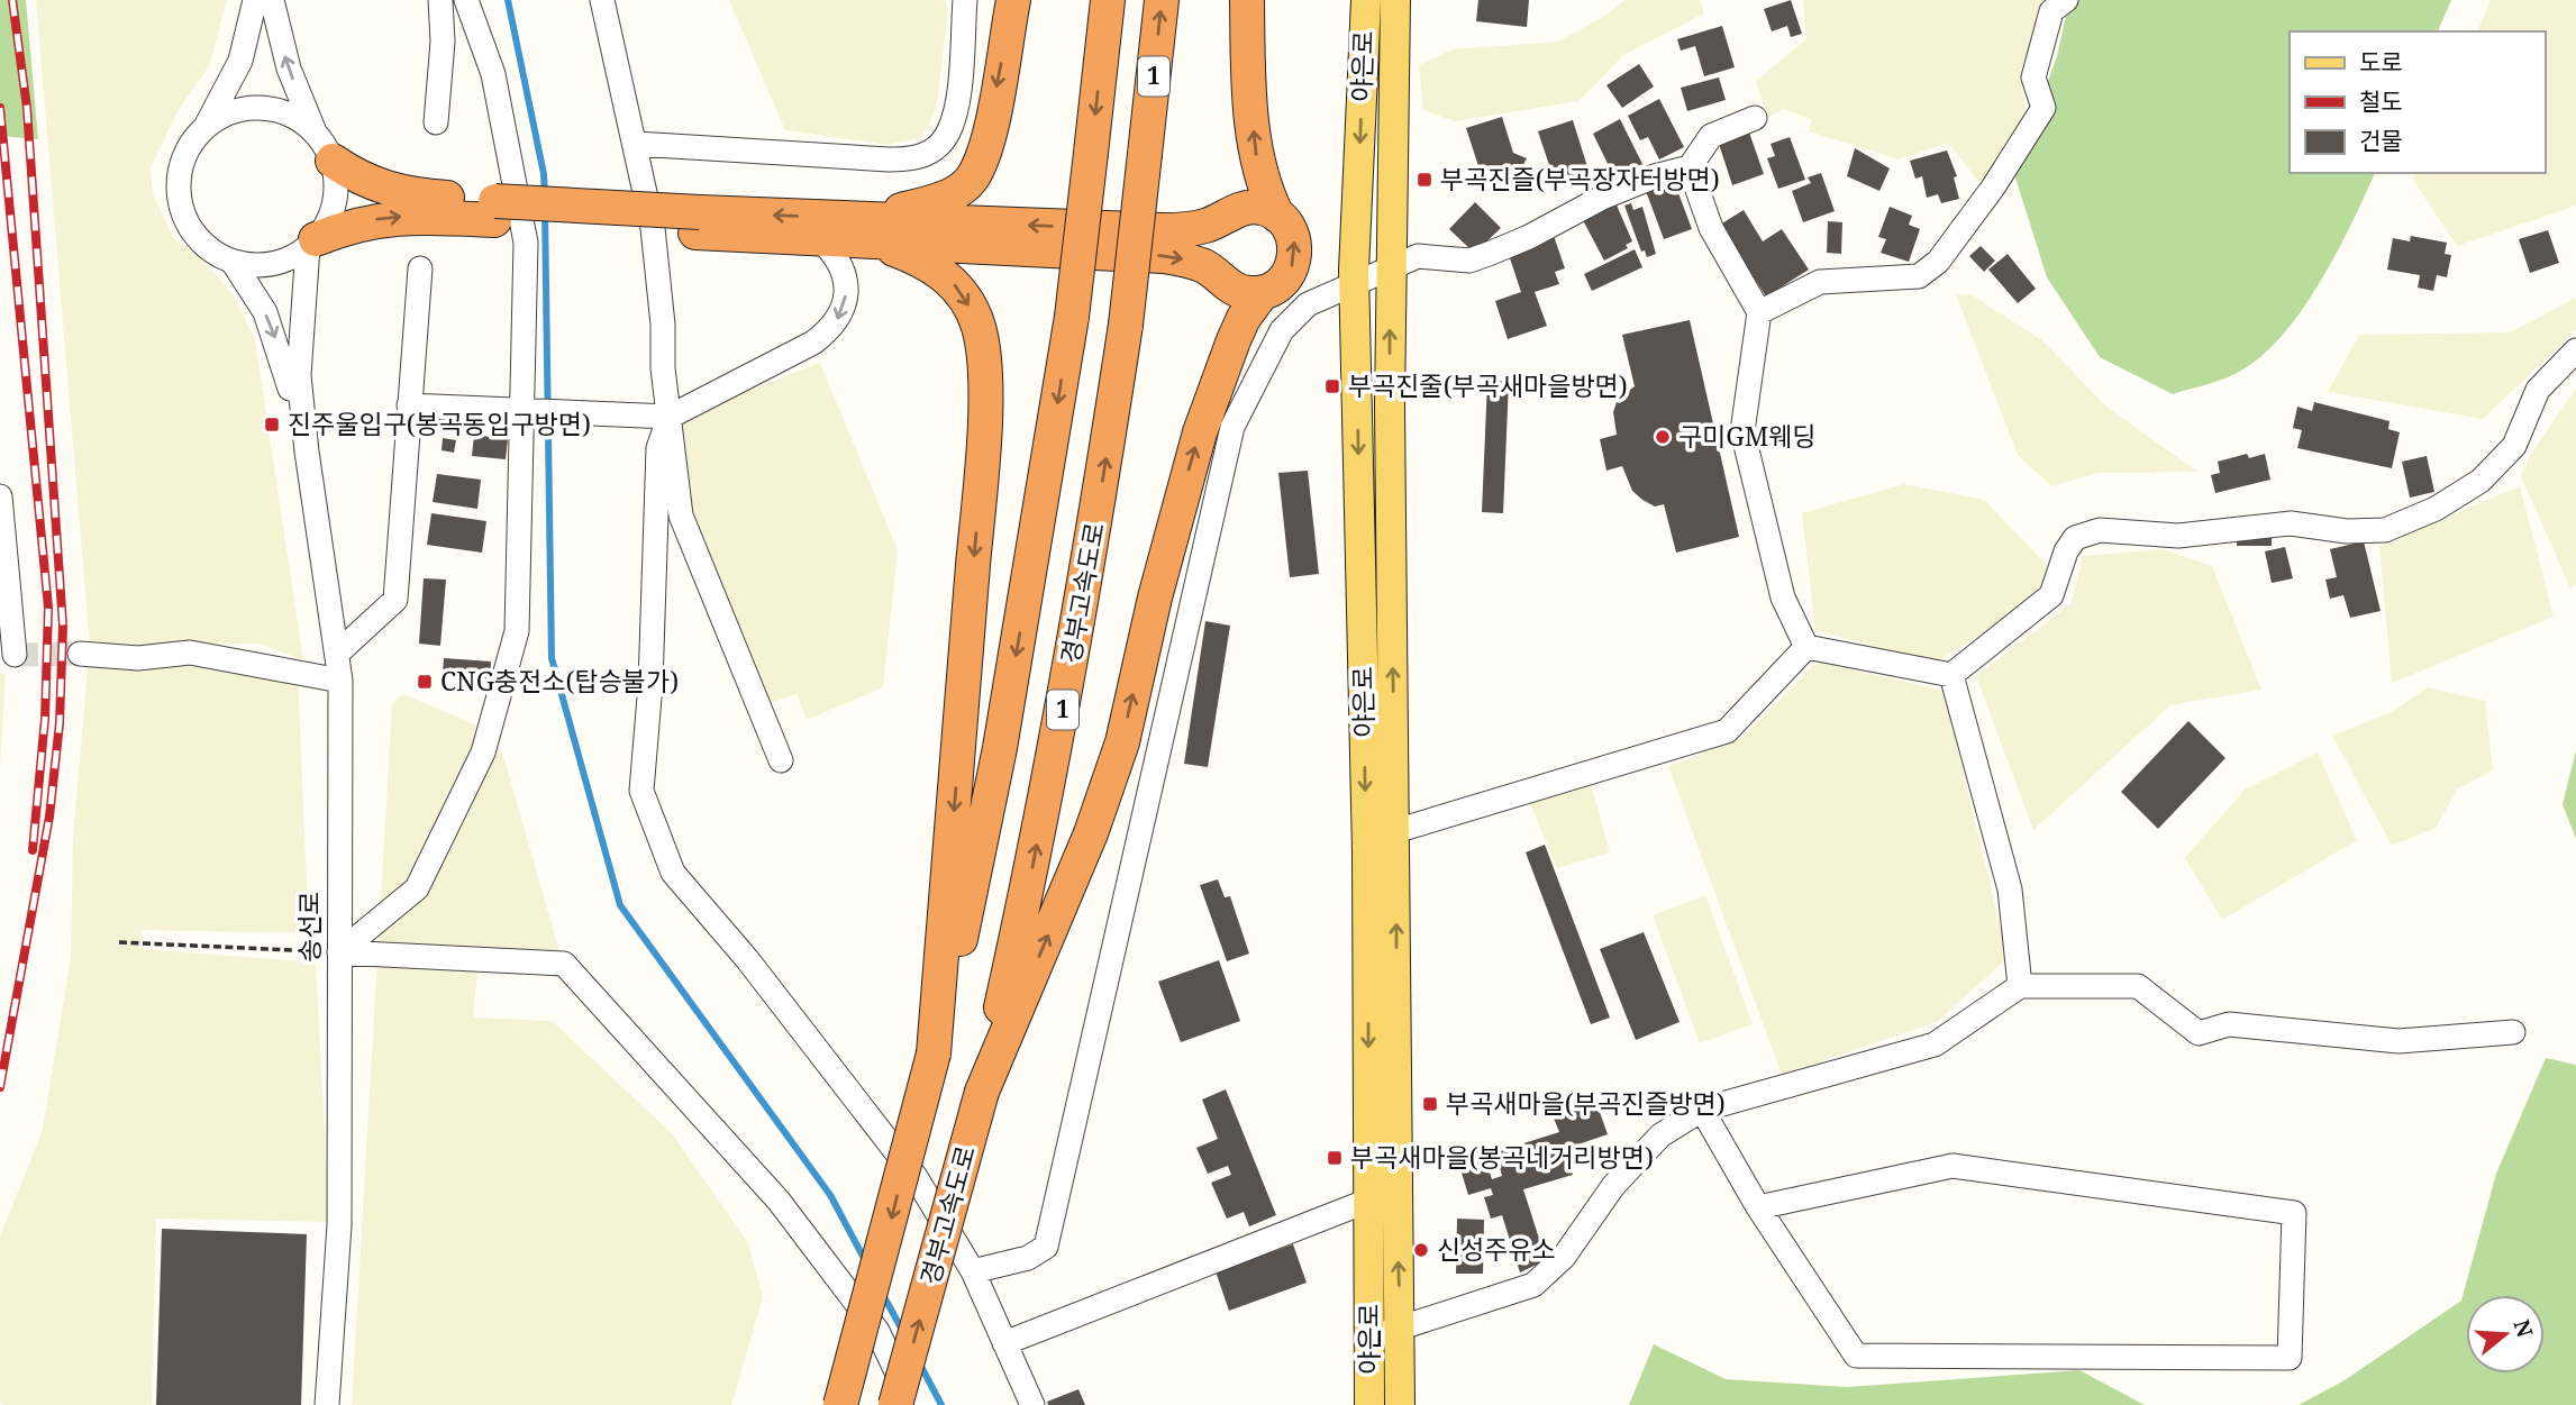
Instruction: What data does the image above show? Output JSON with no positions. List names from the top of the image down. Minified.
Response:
{"streets":{"highway":["1","경부고속도로"],"main road":["야은로"],"street":["송선로"]},"places":{"transit":["부곡진즐(부곡장자터방면)","부곡진줄(부곡새마을방면)","진주울입구(봉곡동입구방면)","CNG충전소(탑승불가)","부곡새마을(부곡진즐방면)","부곡새마을(봉곡네거리방면)"],"other":["구미GM웨딩","신성주유소"]},"legend":["도로","철도","건물"],"north":"right"}
